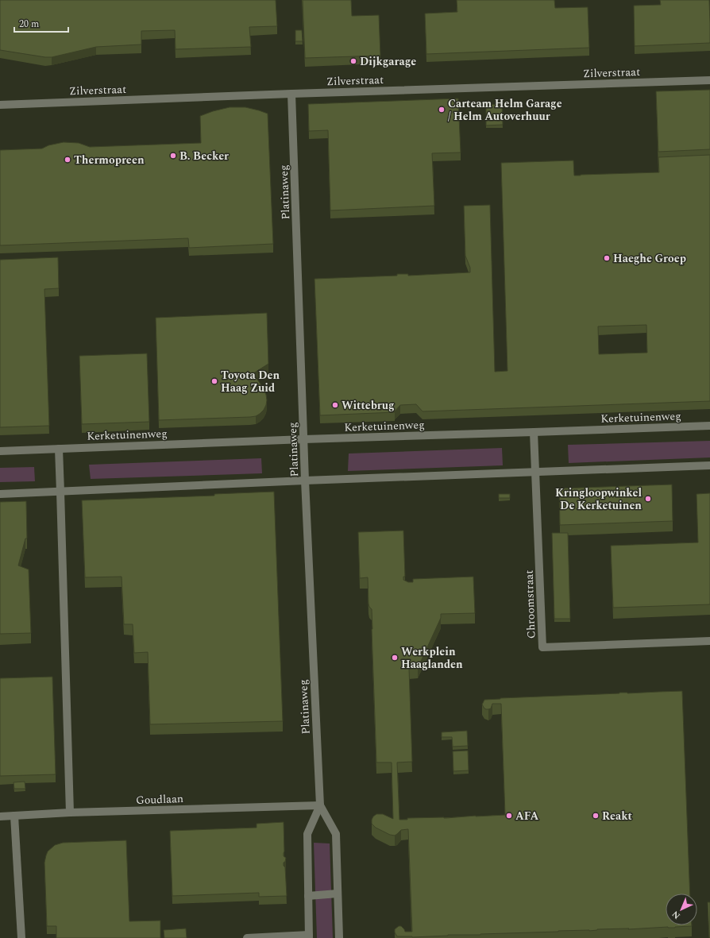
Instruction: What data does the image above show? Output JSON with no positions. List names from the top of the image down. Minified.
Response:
{"streets":{"street":["Zilverstraat","Platinaweg","Kerketuinenweg","Chroomstraat","Goudlaan"]},"crossings":[["Zilverstraat","Platinaweg"],["Platinaweg","Kerketuinenweg"],["Platinaweg","Goudlaan"],["Kerketuinenweg","Chroomstraat"]],"places":["Dijkgarage","Carteam Helm Garage / Helm Autoverhuur","B. Becker","Thermopreen","Haeghe Groep","Toyota Den Haag Zuid","Wittebrug","Kringloopwinkel De Kerketuinen","Werkplein Haaglanden","AFA","Reakt"],"scale_bar":"20 m","north":"bottom left"}
